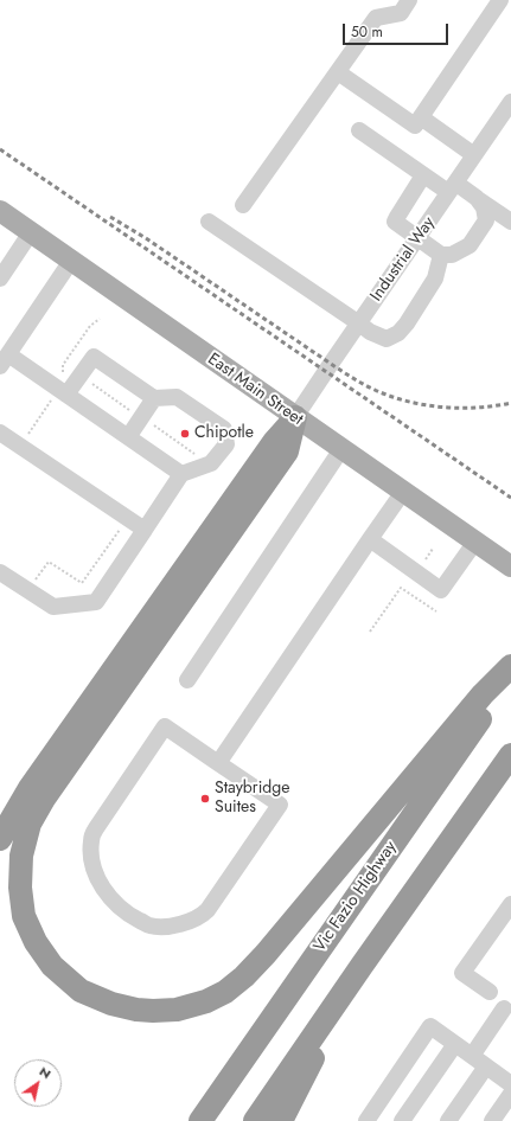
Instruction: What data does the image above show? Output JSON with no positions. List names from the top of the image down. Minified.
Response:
{"streets":{"highway":["Vic Fazio Highway"],"main road":["East Main Street"],"street":["Industrial Way"]},"crossings":[["Industrial Way","East Main Street"]],"places":["Chipotle","Staybridge Suites"],"scale_bar":"50 m","north":"top right"}
